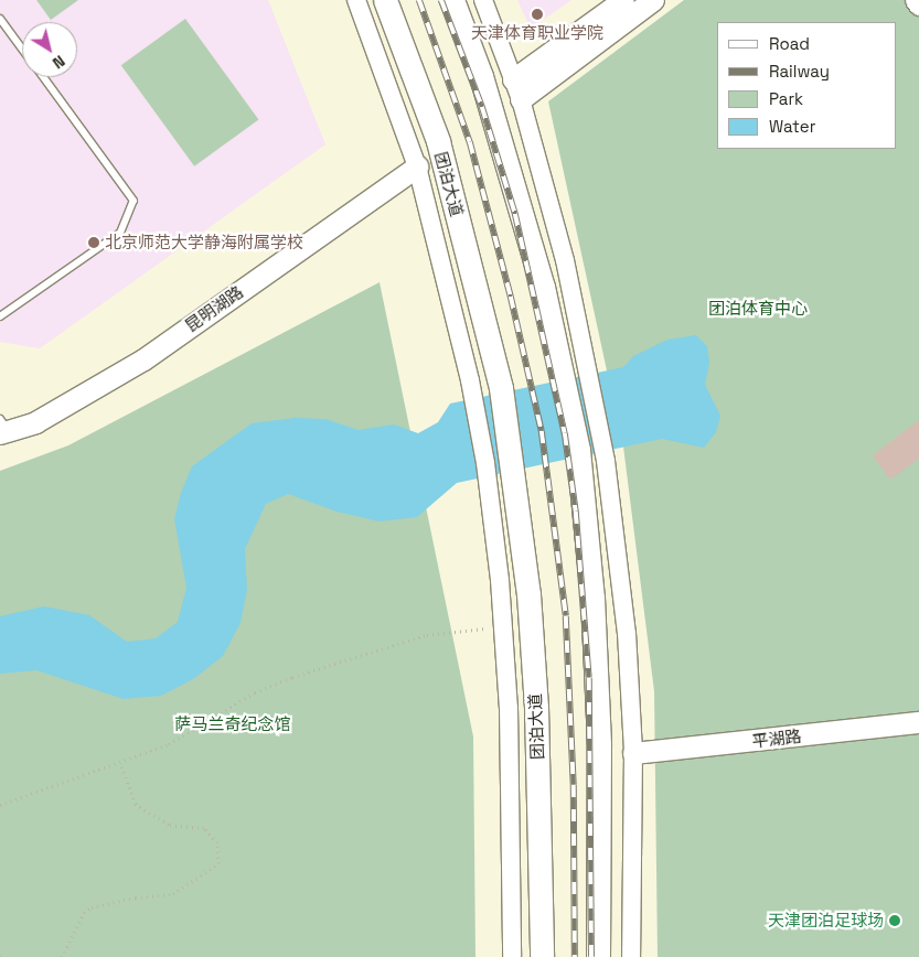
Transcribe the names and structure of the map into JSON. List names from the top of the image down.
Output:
{
  "streets": {
    "highway": ["团泊大道"],
    "main road": ["昆明湖路", "平湖路"]
  },
  "parks": ["团泊体育中心", "萨马兰奇纪念馆"],
  "places": ["天津体育职业学院", "北京师范大学静海附属学校", "天津团泊足球场"],
  "legend": [
    "Road",
    "Railway",
    "Park",
    "Water"
  ],
  "north": "bottom right"
}
